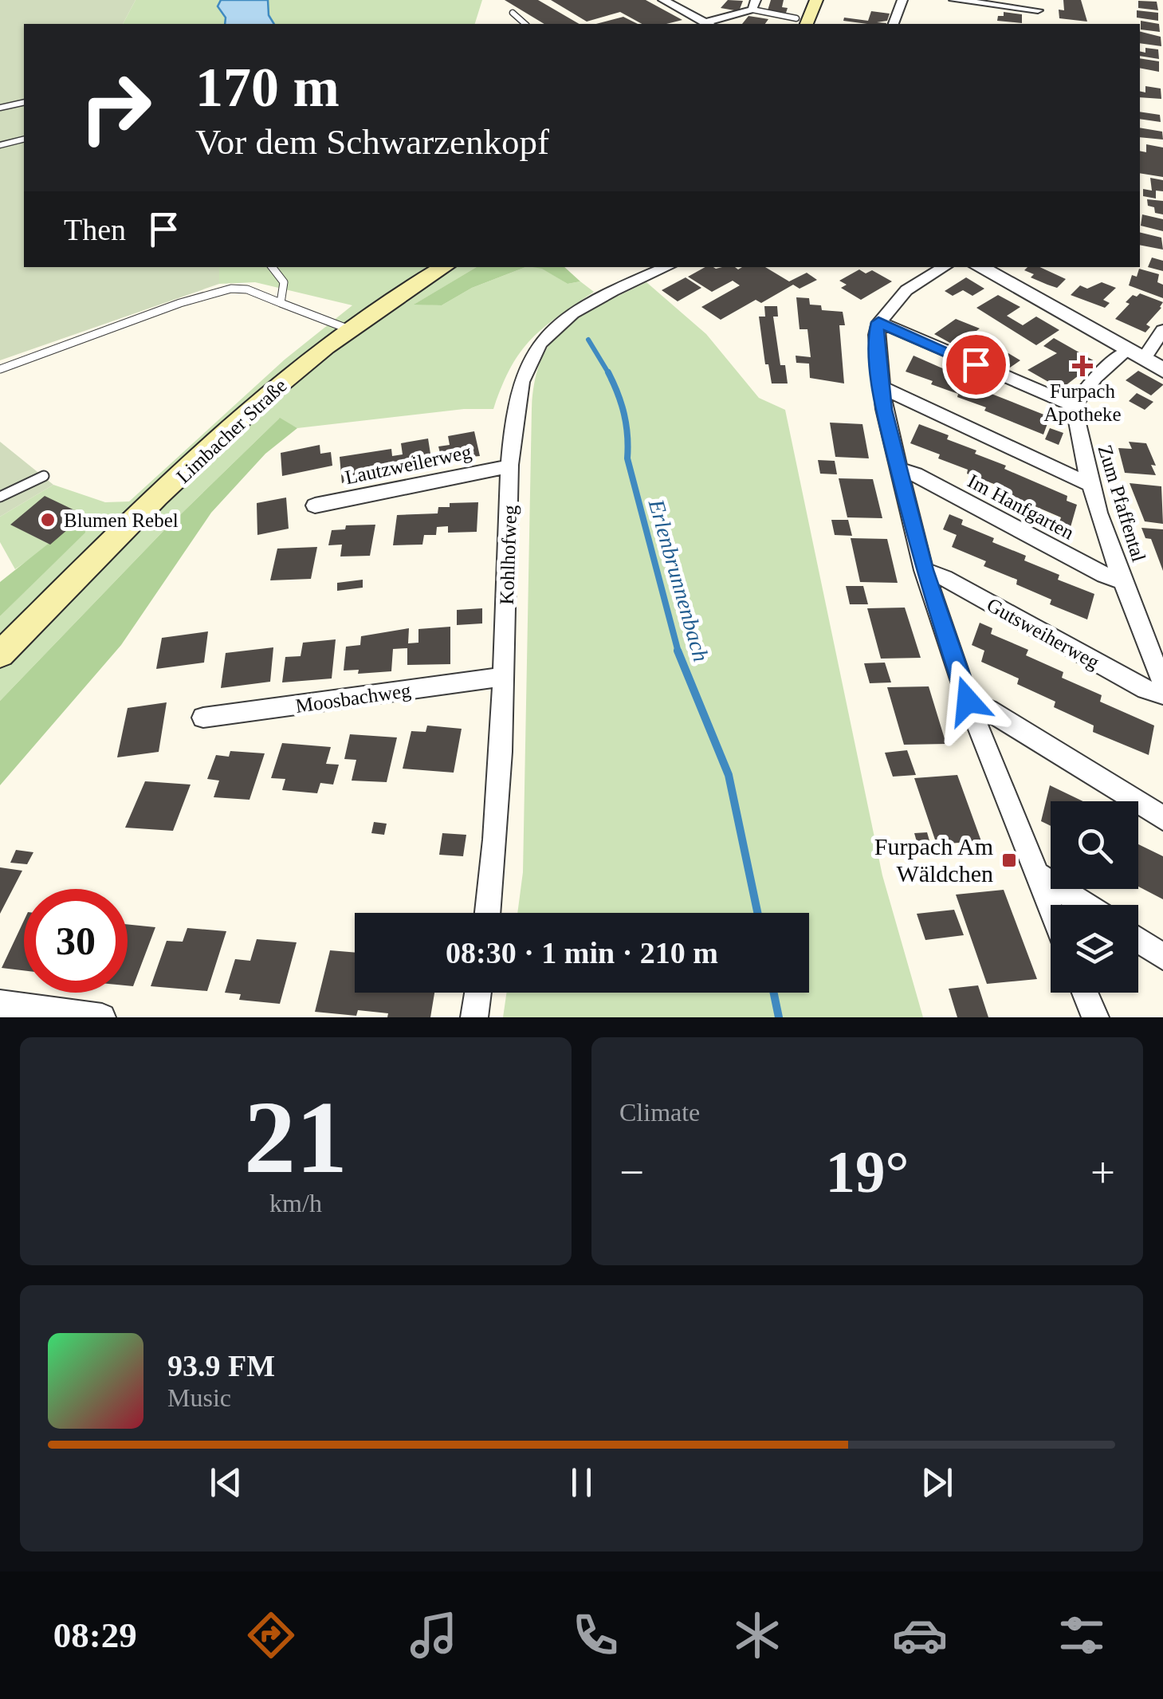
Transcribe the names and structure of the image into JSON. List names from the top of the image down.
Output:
{
  "streets": {
    "main road": ["Limbacher Straße"],
    "street": [
      "Lautzweilerweg",
      "Zum Pfaffental",
      "Im Hanfgarten",
      "Kohlhofweg",
      "Gutsweiherweg",
      "Moosbachweg"
    ]
  },
  "crossings": [
    ["Lautzweilerweg", "Kohlhofweg"],
    ["Zum Pfaffental", "Im Hanfgarten"],
    ["Kohlhofweg", "Moosbachweg"]
  ],
  "water": ["Erlenbrunnenbach"],
  "places": {
    "health": ["Furpach Apotheke"],
    "other": ["Blumen Rebel"],
    "transit": ["Furpach Am Wäldchen"]
  },
  "page": {
    "turn": ["170 m", "Vor dem Schwarzenkopf"],
    "then": "Then",
    "limit": "30",
    "trip": "08:30 · 1 min · 210 m",
    "tile": [
      ["21", "km/h"],
      "Climate"
    ],
    "heat": ["−", "19°", "+"],
    "song": ["93.9 FM", "Music"],
    "tabs": "08:29"
  }
}
